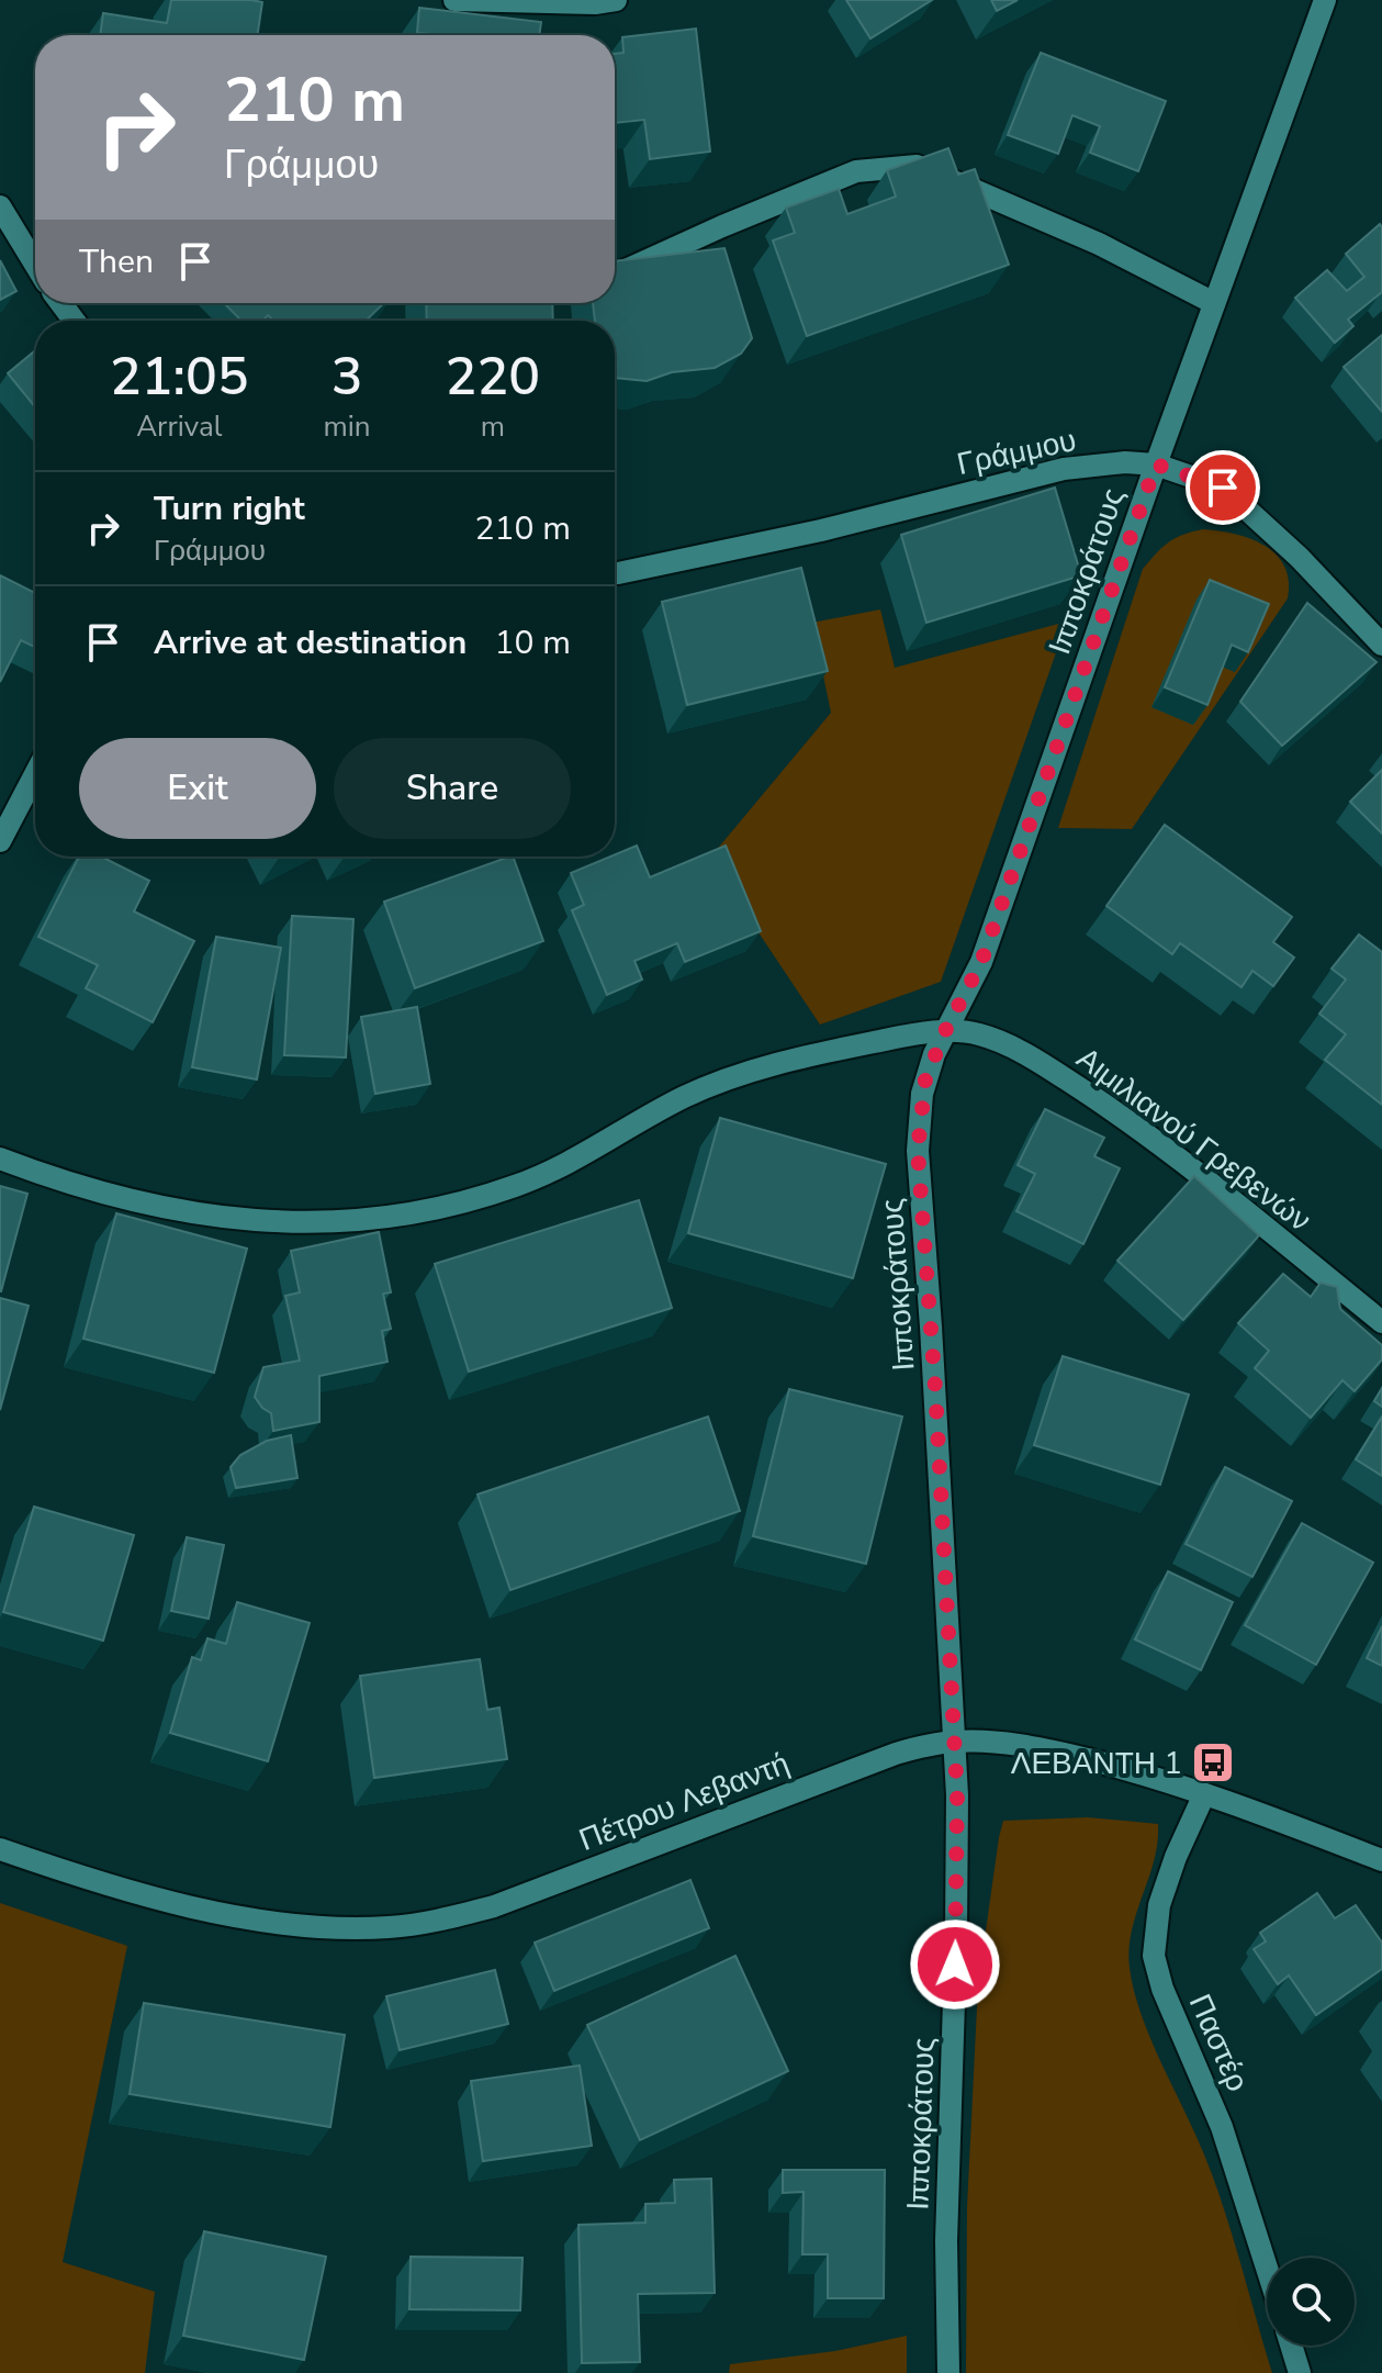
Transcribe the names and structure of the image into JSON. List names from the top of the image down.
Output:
{
  "streets": {
    "street": [
      "Γράμμου",
      "Ιπποκράτους",
      "Αιμιλιανού Γρεβενών",
      "Πέτρου Λεβαντή",
      "Παστέρ"
    ]
  },
  "crossings": [
    ["Γράμμου", "Ιπποκράτους"],
    ["Ιπποκράτους", "Αιμιλιανού Γρεβενών"],
    ["Ιπποκράτους", "Πέτρου Λεβαντή"],
    ["Πέτρου Λεβαντή", "Παστέρ"]
  ],
  "places": {
    "bus stop": ["ΛΕΒΑΝΤΗ 1"]
  },
  "page": {
    "turn": ["210 m", "Γράμμου"],
    "then": "Then",
    "eta": [
      "21:05",
      "Arrival",
      "3",
      "min",
      "220",
      "m"
    ],
    "list": [
      {
        "name": "Turn right",
        "note": "Γράμμου",
        "value": "210 m"
      },
      {
        "name": "Arrive at destination",
        "value": "10 m"
      }
    ],
    "buttons": ["Exit", "Share"]
  }
}
